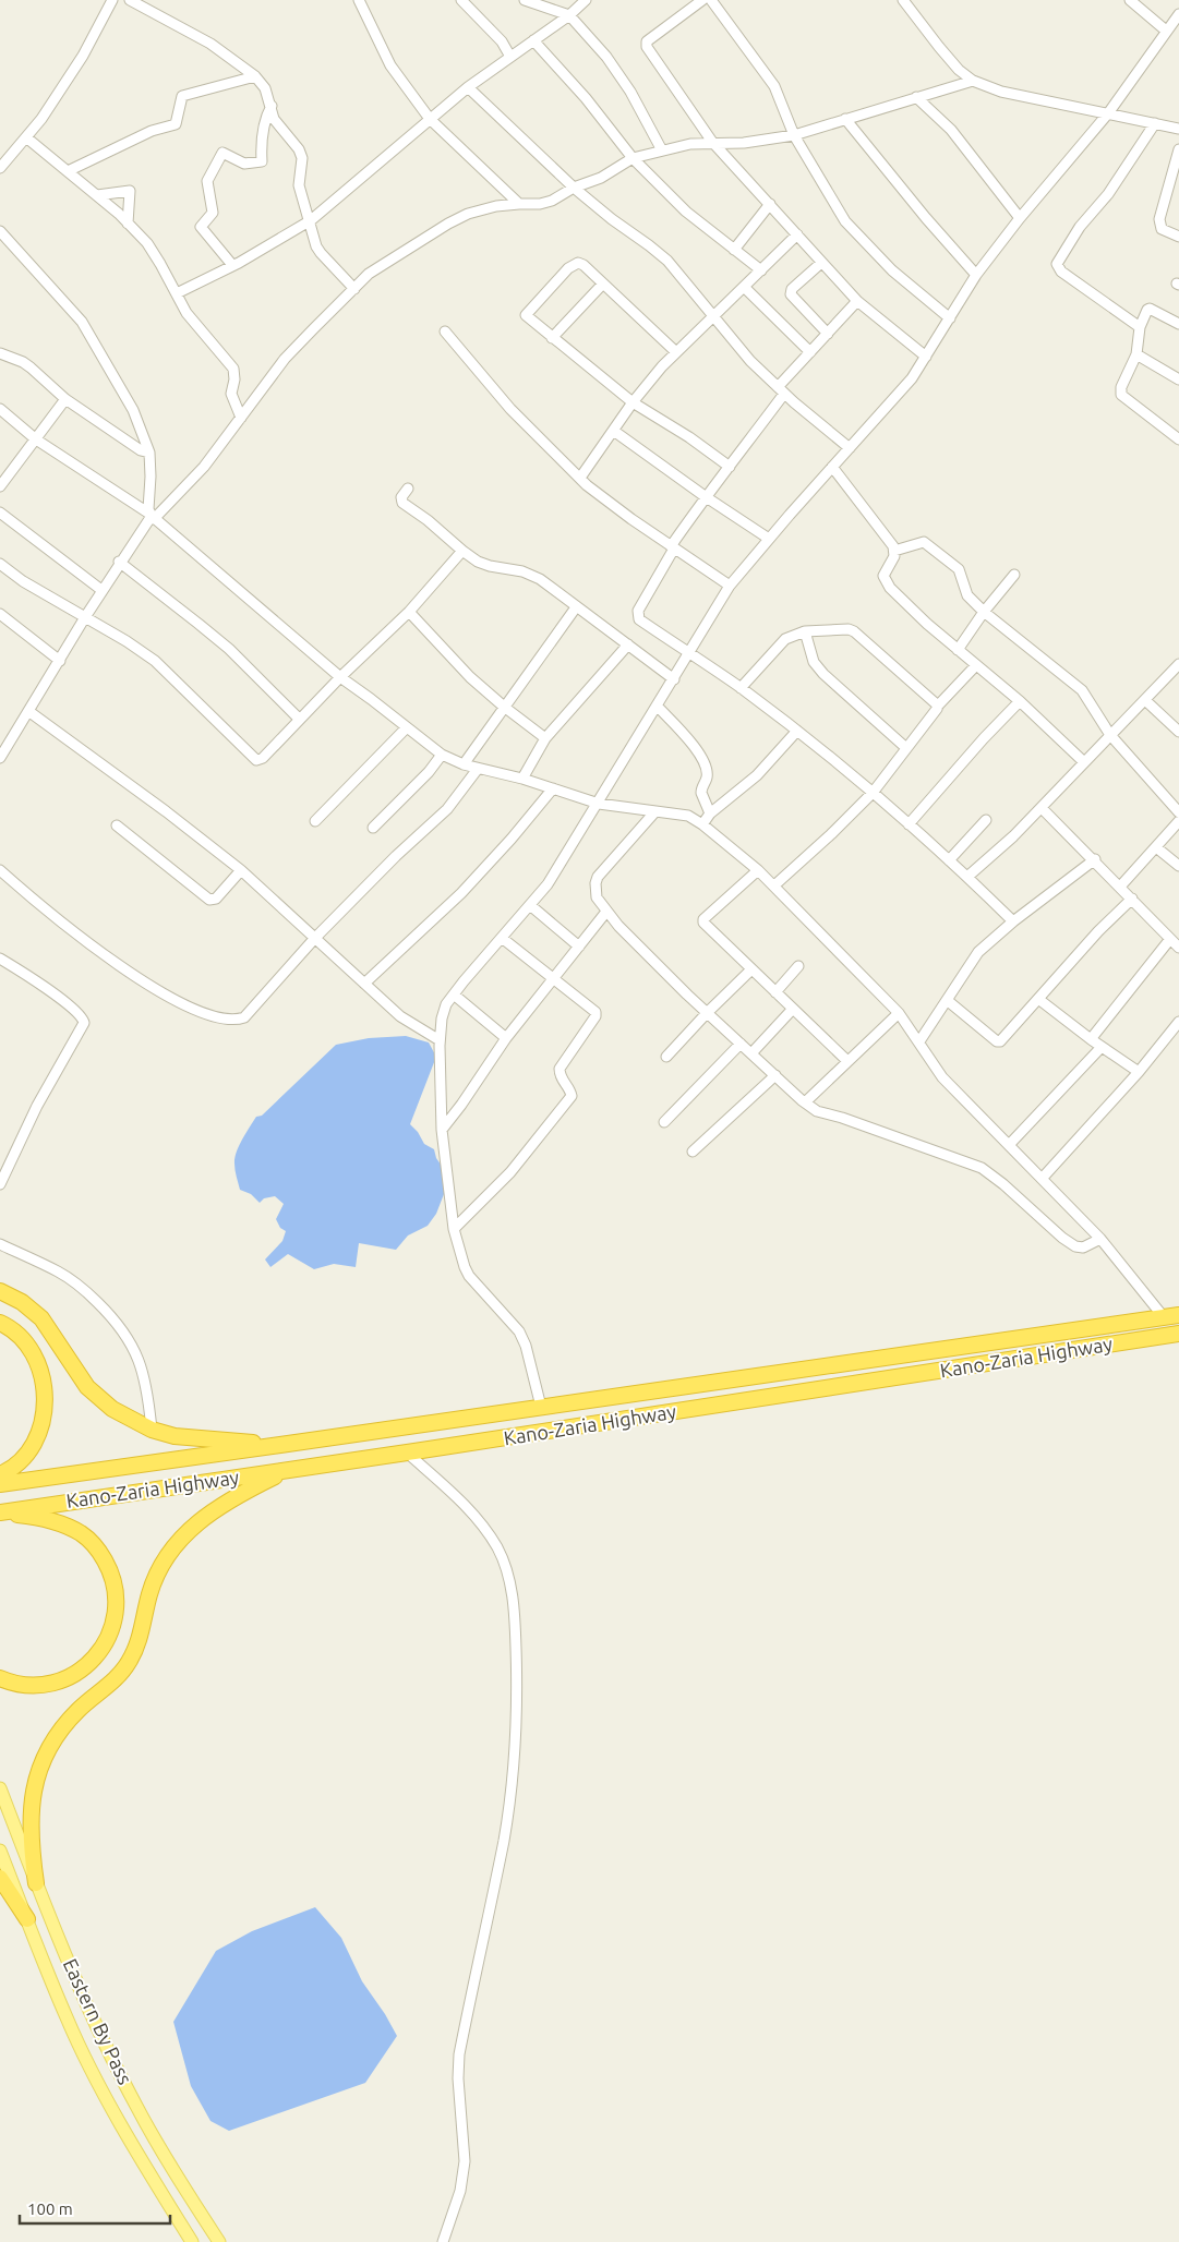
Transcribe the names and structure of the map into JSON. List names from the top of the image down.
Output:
{
  "streets": {
    "highway": ["Kano-Zaria Highway"],
    "main road": ["Eastern By Pass"]
  },
  "scale_bar": "100 m"
}
